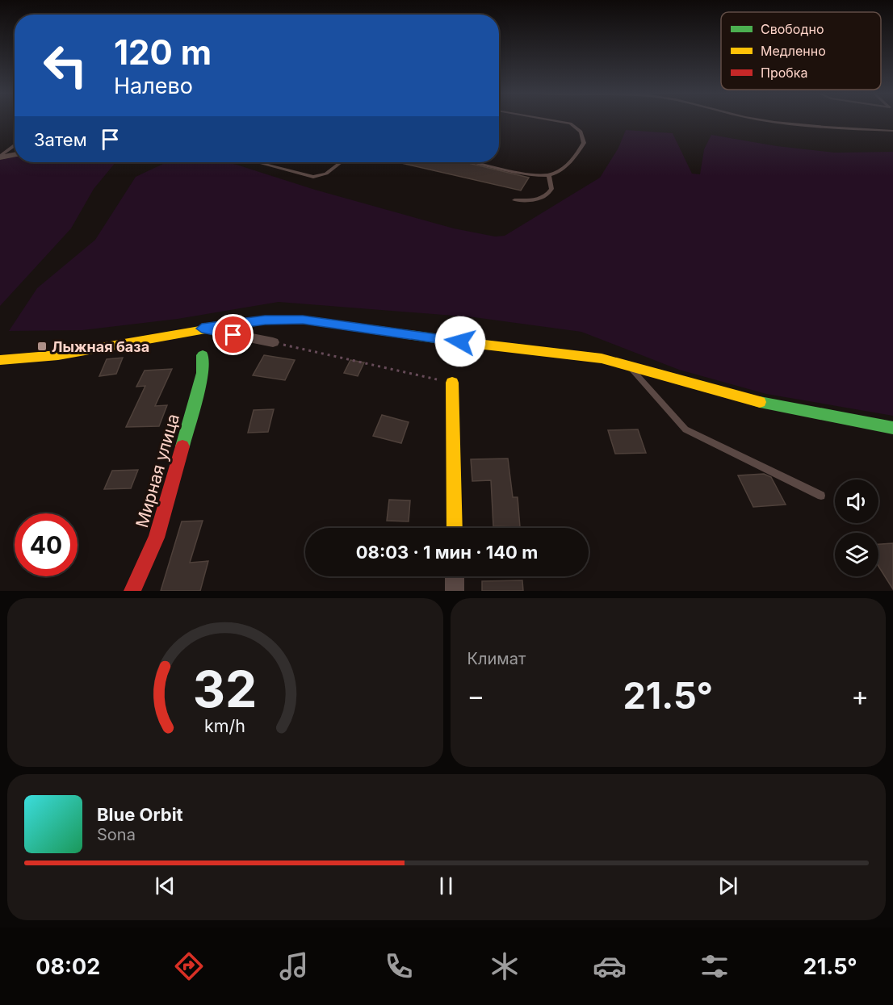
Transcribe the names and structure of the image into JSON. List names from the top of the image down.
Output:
{
  "streets": {
    "street": ["Мирная улица"]
  },
  "places": {
    "transit": ["Лыжная база"]
  },
  "legend": ["Свободно", "Медленно", "Пробка"],
  "page": {
    "turn": ["120 m", "Налево"],
    "then": "Затем",
    "limit": "40",
    "trip": "08:03 · 1 мин · 140 m",
    "tile": "Климат",
    "heat": ["−", "21.5°", "+"],
    "song": ["Blue Orbit", "Sona"],
    "tabs": ["08:02", "21.5°"],
    "gauge": ["32", "km/h"]
  }
}
